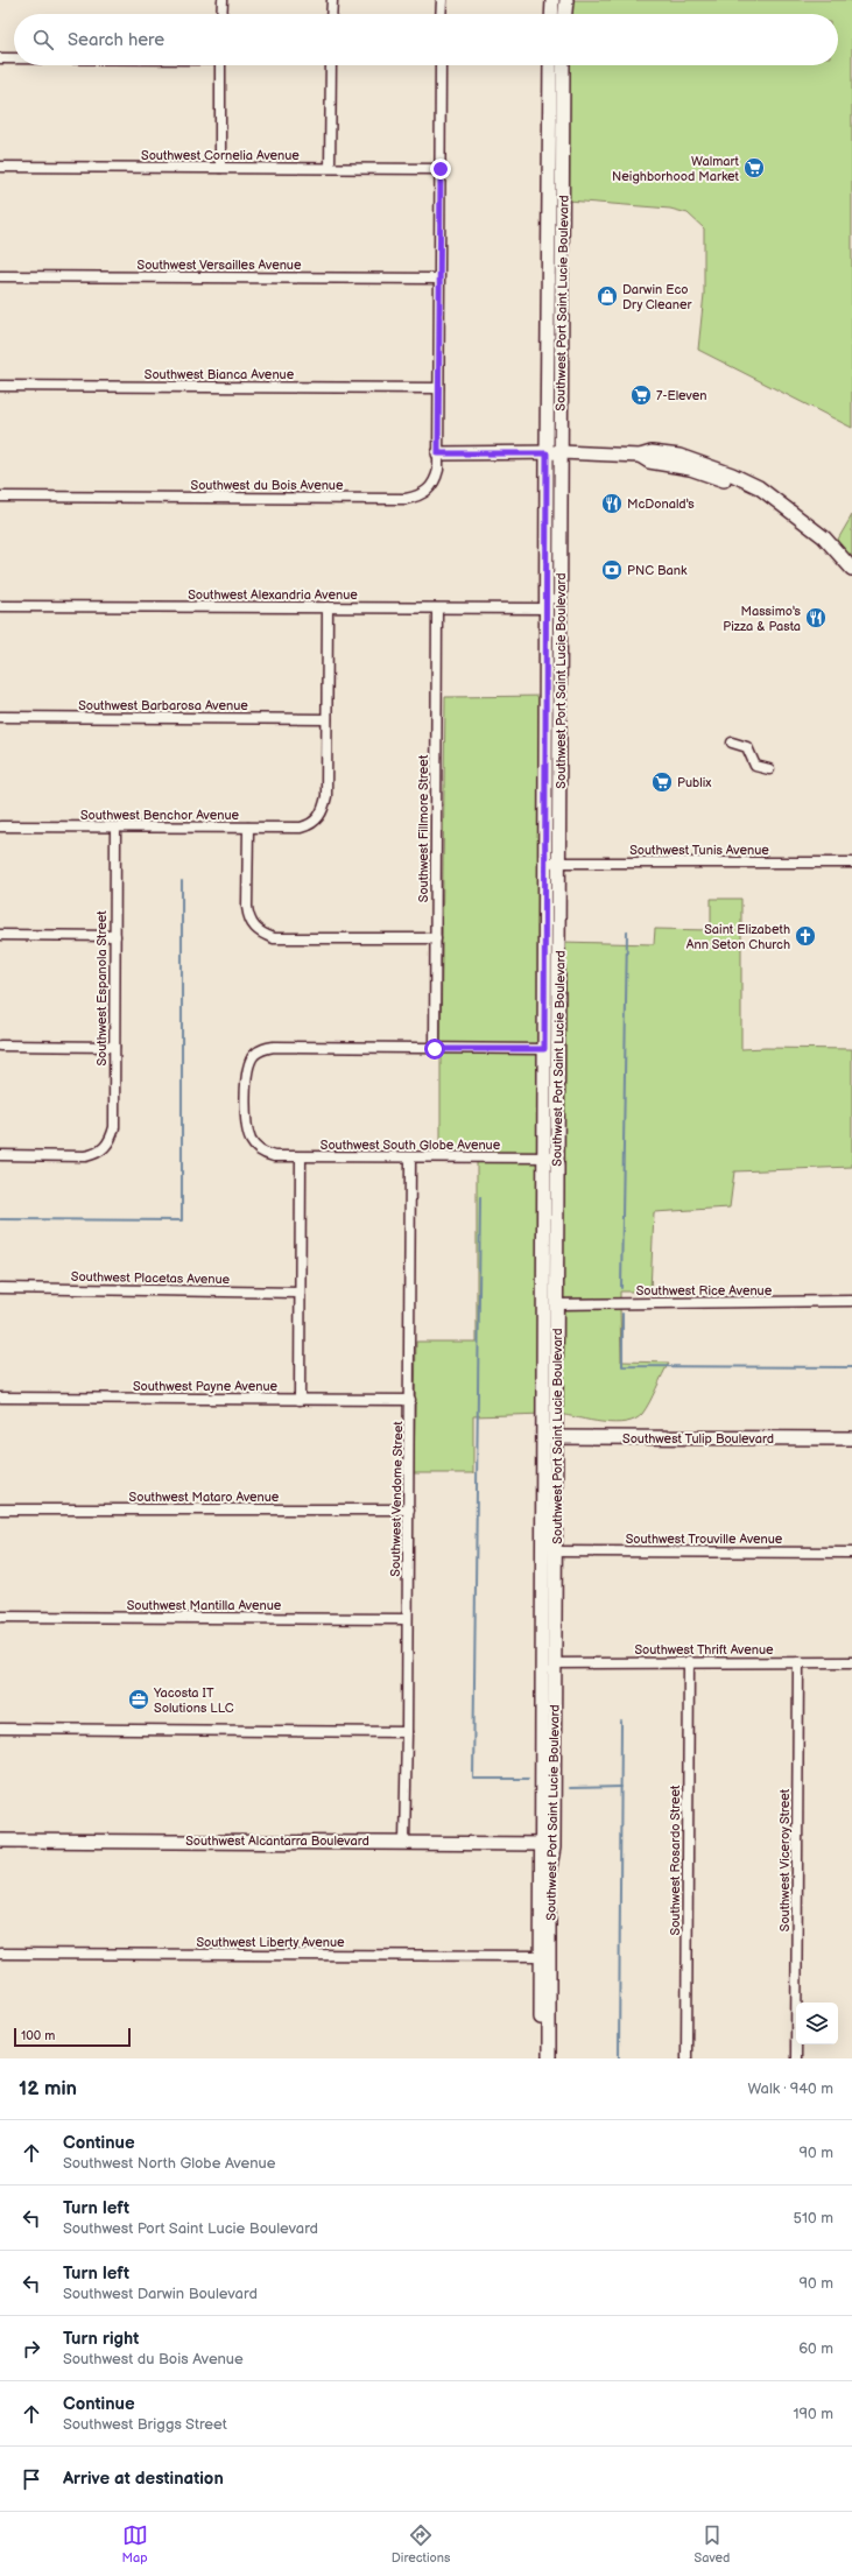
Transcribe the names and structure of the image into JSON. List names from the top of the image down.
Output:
{
  "streets": {
    "main road": ["Southwest Port Saint Lucie Boulevard", "Southwest Tulip Boulevard", "Southwest Alcantarra Boulevard"],
    "street": [
      "Southwest Cornelia Avenue",
      "Southwest Versailles Avenue",
      "Southwest Bianca Avenue",
      "Southwest du Bois Avenue",
      "Southwest Alexandria Avenue",
      "Southwest Barbarosa Avenue",
      "Southwest Benchor Avenue",
      "Southwest Fillmore Street",
      "Southwest Tunis Avenue",
      "Southwest Espanola Street",
      "Southwest South Globe Avenue",
      "Southwest Placetas Avenue",
      "Southwest Rice Avenue",
      "Southwest Payne Avenue",
      "Southwest Mataro Avenue",
      "Southwest Vendome Street",
      "Southwest Trouville Avenue",
      "Southwest Mantilla Avenue",
      "Southwest Thrift Avenue",
      "Southwest Rosardo Street",
      "Southwest Viceroy Street",
      "Southwest Liberty Avenue"
    ]
  },
  "crossings": [
    ["Southwest Cornelia Avenue", "Southwest du Bois Avenue"],
    ["Southwest Versailles Avenue", "Southwest du Bois Avenue"],
    ["Southwest Port Saint Lucie Boulevard", "Southwest Alexandria Avenue"],
    ["Southwest Port Saint Lucie Boulevard", "Southwest Tunis Avenue"],
    ["Southwest Port Saint Lucie Boulevard", "Southwest South Globe Avenue"],
    ["Southwest Port Saint Lucie Boulevard", "Southwest Rice Avenue"],
    ["Southwest Port Saint Lucie Boulevard", "Southwest Tulip Boulevard"],
    ["Southwest Port Saint Lucie Boulevard", "Southwest Trouville Avenue"],
    ["Southwest Port Saint Lucie Boulevard", "Southwest Thrift Avenue"],
    ["Southwest Port Saint Lucie Boulevard", "Southwest Alcantarra Boulevard"],
    ["Southwest Port Saint Lucie Boulevard", "Southwest Liberty Avenue"],
    ["Southwest Bianca Avenue", "Southwest du Bois Avenue"],
    ["Southwest Alexandria Avenue", "Southwest Fillmore Street"],
    ["Southwest Barbarosa Avenue", "Southwest Benchor Avenue"],
    ["Southwest Benchor Avenue", "Southwest Espanola Street"],
    ["Southwest Fillmore Street", "Southwest South Globe Avenue"],
    ["Southwest South Globe Avenue", "Southwest Vendome Street"],
    ["Southwest Payne Avenue", "Southwest Vendome Street"],
    ["Southwest Mataro Avenue", "Southwest Vendome Street"],
    ["Southwest Vendome Street", "Southwest Mantilla Avenue"],
    ["Southwest Vendome Street", "Southwest Alcantarra Boulevard"],
    ["Southwest Thrift Avenue", "Southwest Rosardo Street"],
    ["Southwest Thrift Avenue", "Southwest Viceroy Street"]
  ],
  "places": {
    "supermarket": ["Walmart Neighborhood Market", "7-Eleven", "Publix"],
    "shop": ["Darwin Eco Dry Cleaner"],
    "restaurant": ["McDonald's", "Massimo's Pizza & Pasta"],
    "bank": ["PNC Bank"],
    "church": ["Saint Elizabeth Ann Seton Church"],
    "office": ["Yacosta IT Solutions LLC"]
  },
  "scale_bar": "100 m",
  "page": {
    "search": "Search here",
    "scale": "100 m",
    "heading": ["12 min", "Walk · 940 m"],
    "list": [
      ["Continue", "Southwest North Globe Avenue", "90 m"],
      ["Turn left", "Southwest Port Saint Lucie Boulevard", "510 m"],
      ["Turn left", "Southwest Darwin Boulevard", "90 m"],
      ["Turn right", "Southwest du Bois Avenue", "60 m"],
      ["Continue", "Southwest Briggs Street", "190 m"],
      "Arrive at destination"
    ],
    "nav": ["Map", "Directions", "Saved"]
  }
}
